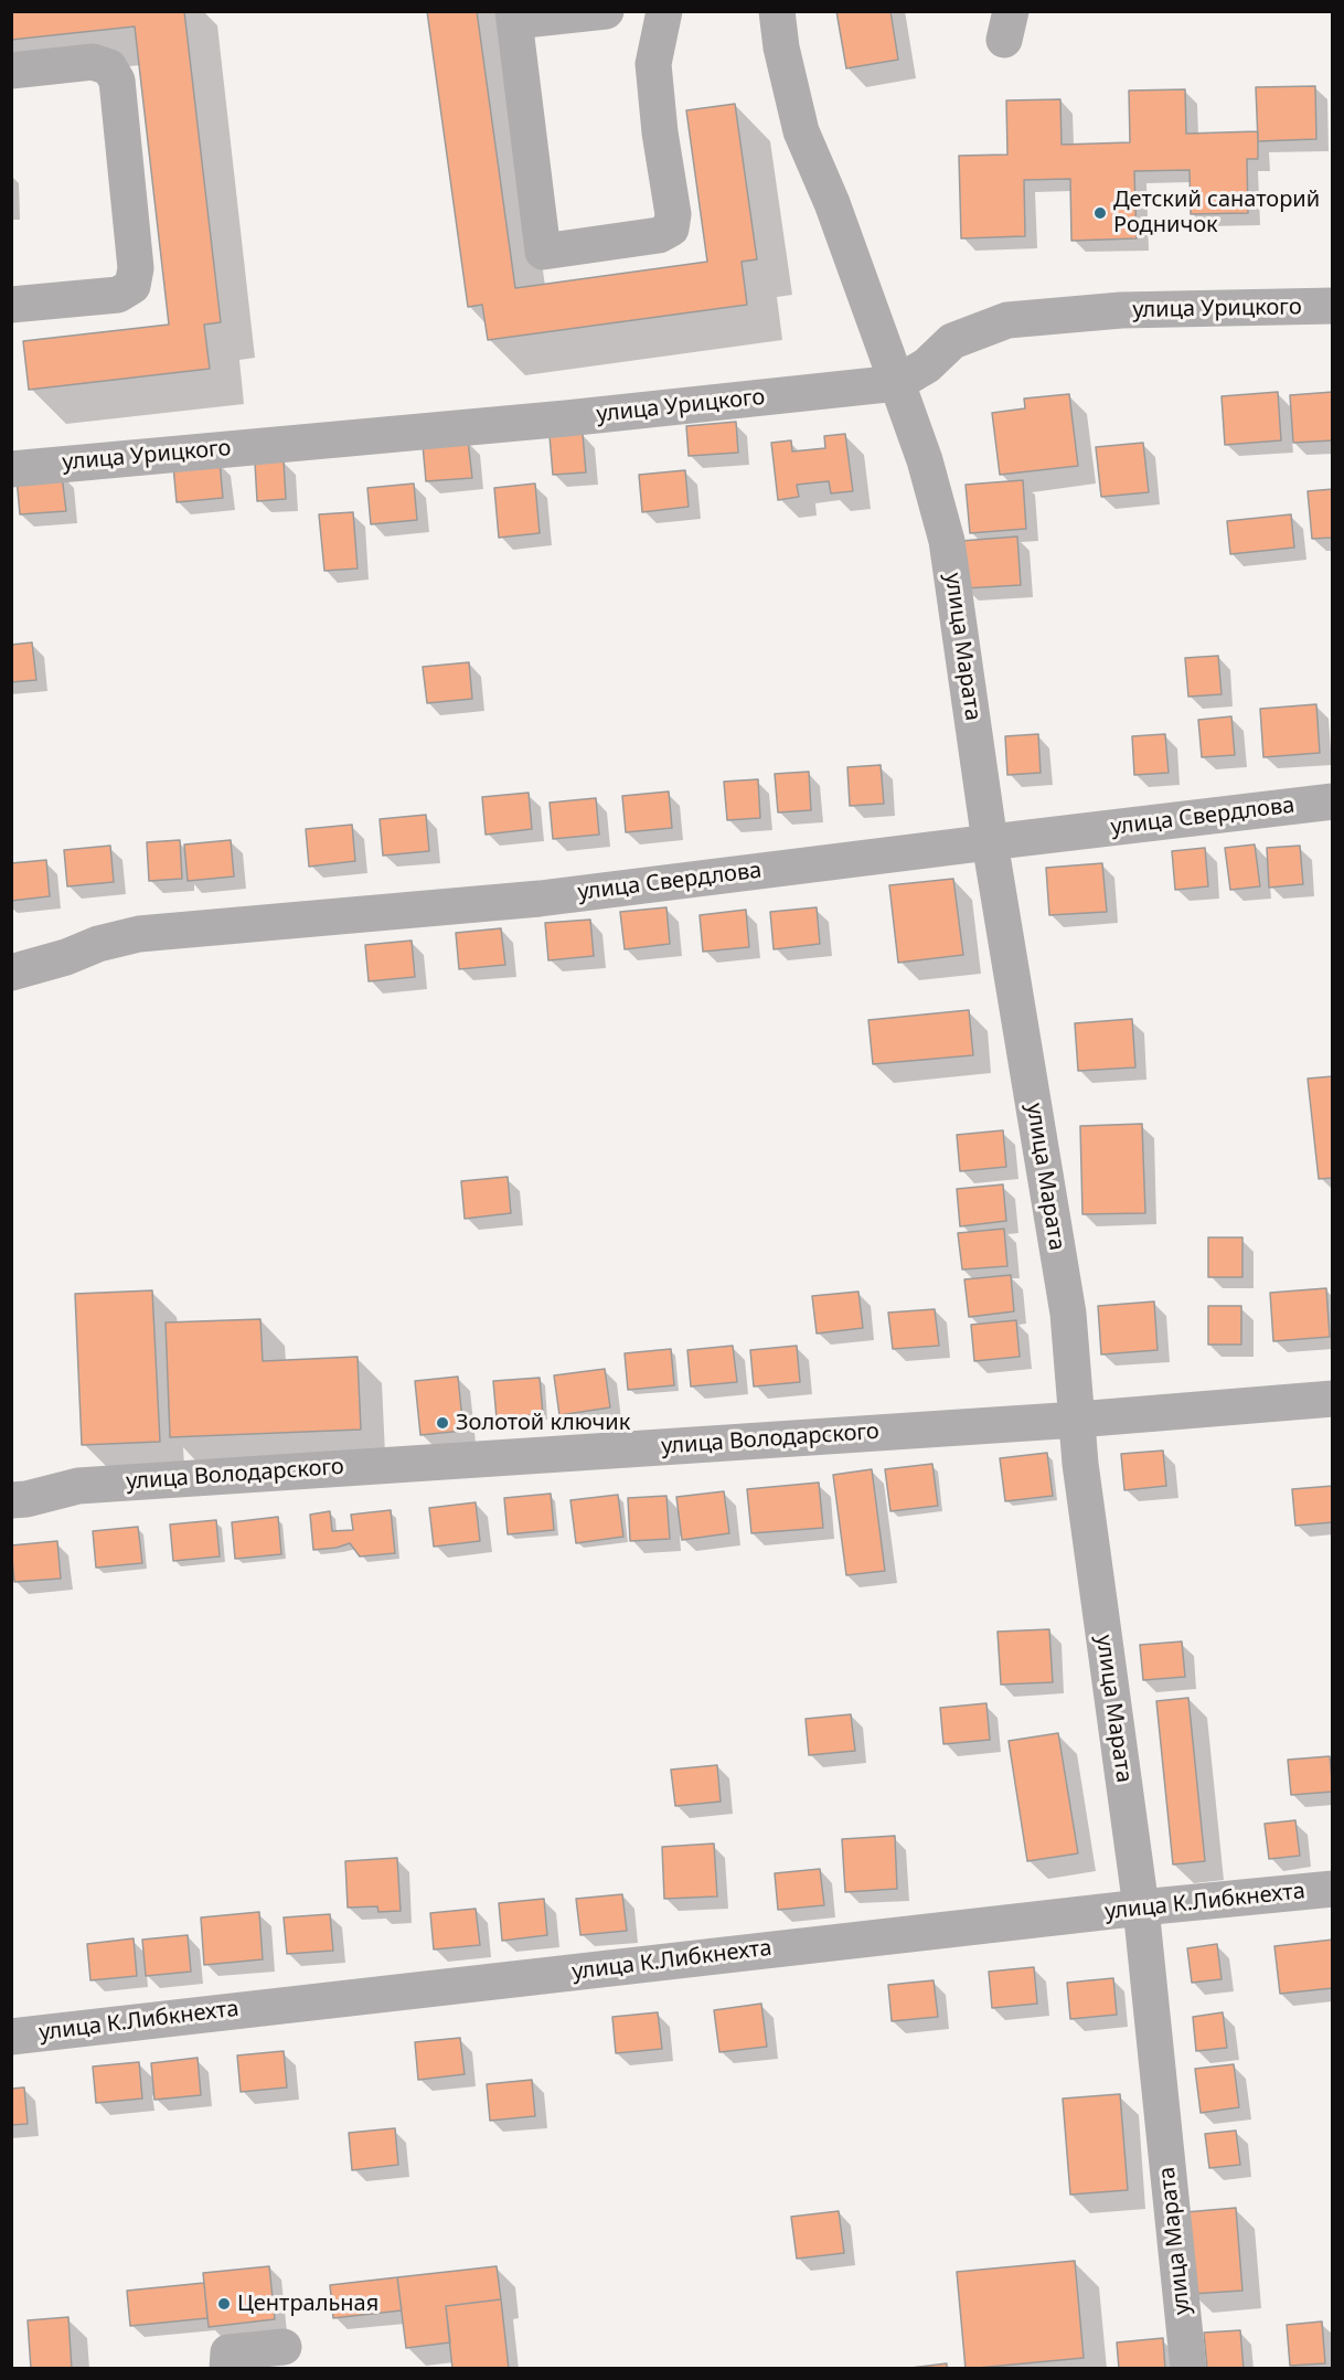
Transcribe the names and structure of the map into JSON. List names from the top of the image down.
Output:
{
  "streets": {
    "street": [
      "улица Урицкого",
      "улица Марата",
      "улица Свердлова",
      "улица Володарского",
      "улица К.Либкнехта"
    ]
  },
  "crossings": [
    ["улица Урицкого", "улица Марата"],
    ["улица Марата", "улица Свердлова"],
    ["улица Марата", "улица Володарского"],
    ["улица Марата", "улица К.Либкнехта"]
  ],
  "places": ["Детский санаторий Родничок", "Золотой ключик", "Центральная"]
}
